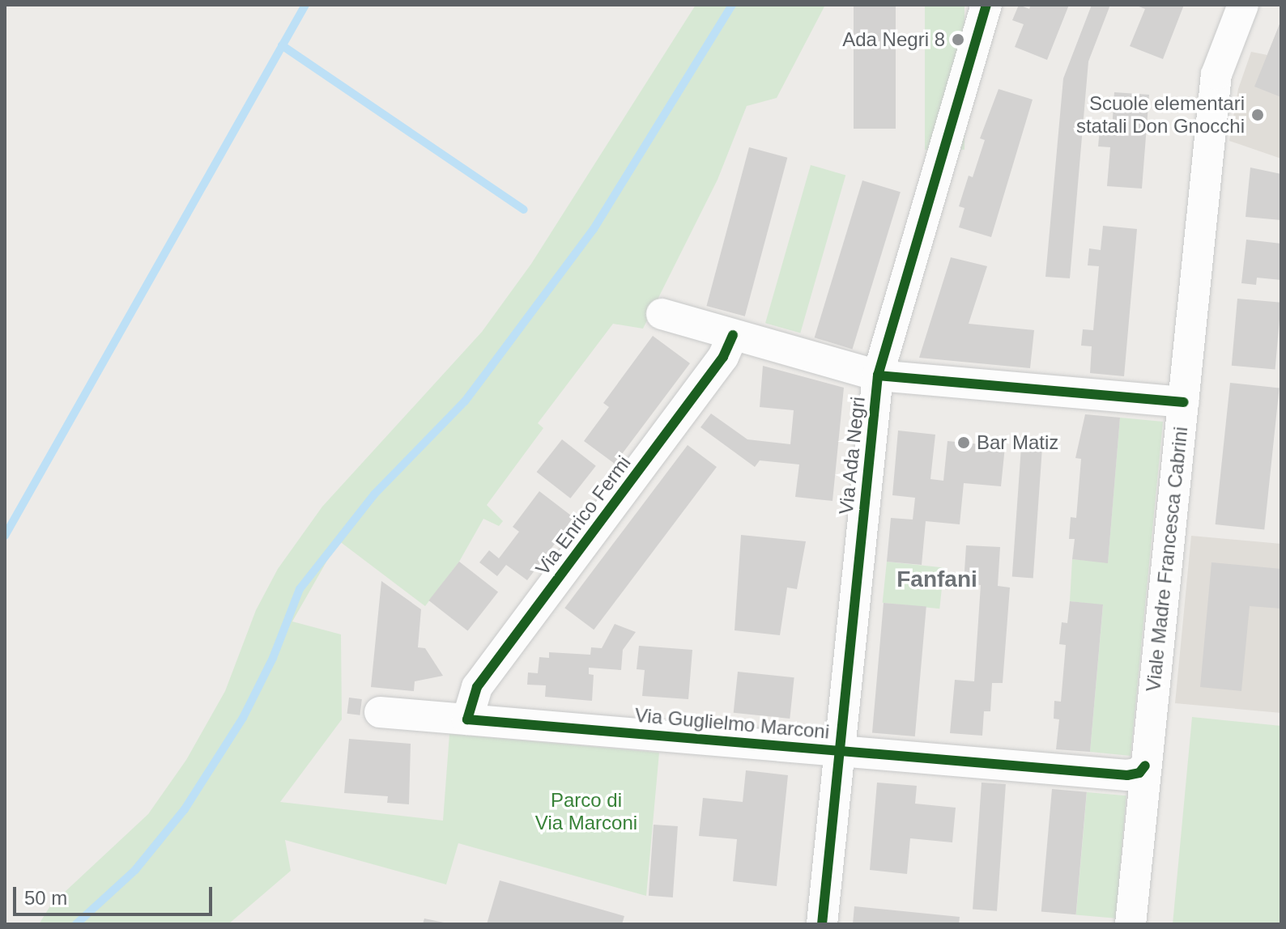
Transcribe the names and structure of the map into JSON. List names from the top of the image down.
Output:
{
  "streets": {
    "street": [
      "Via Ada Negri",
      "Via Enrico Fermi",
      "Viale Madre Francesca Cabrini",
      "Via Guglielmo Marconi"
    ]
  },
  "crossings": [
    ["Via Ada Negri", "Via Guglielmo Marconi"],
    ["Via Enrico Fermi", "Via Guglielmo Marconi"],
    ["Viale Madre Francesca Cabrini", "Via Guglielmo Marconi"]
  ],
  "districts": ["Fanfani"],
  "parks": ["Parco di Via Marconi"],
  "places": ["Ada Negri 8", "Scuole elementari statali Don Gnocchi", "Bar Matiz"],
  "scale_bar": "50 m"
}
